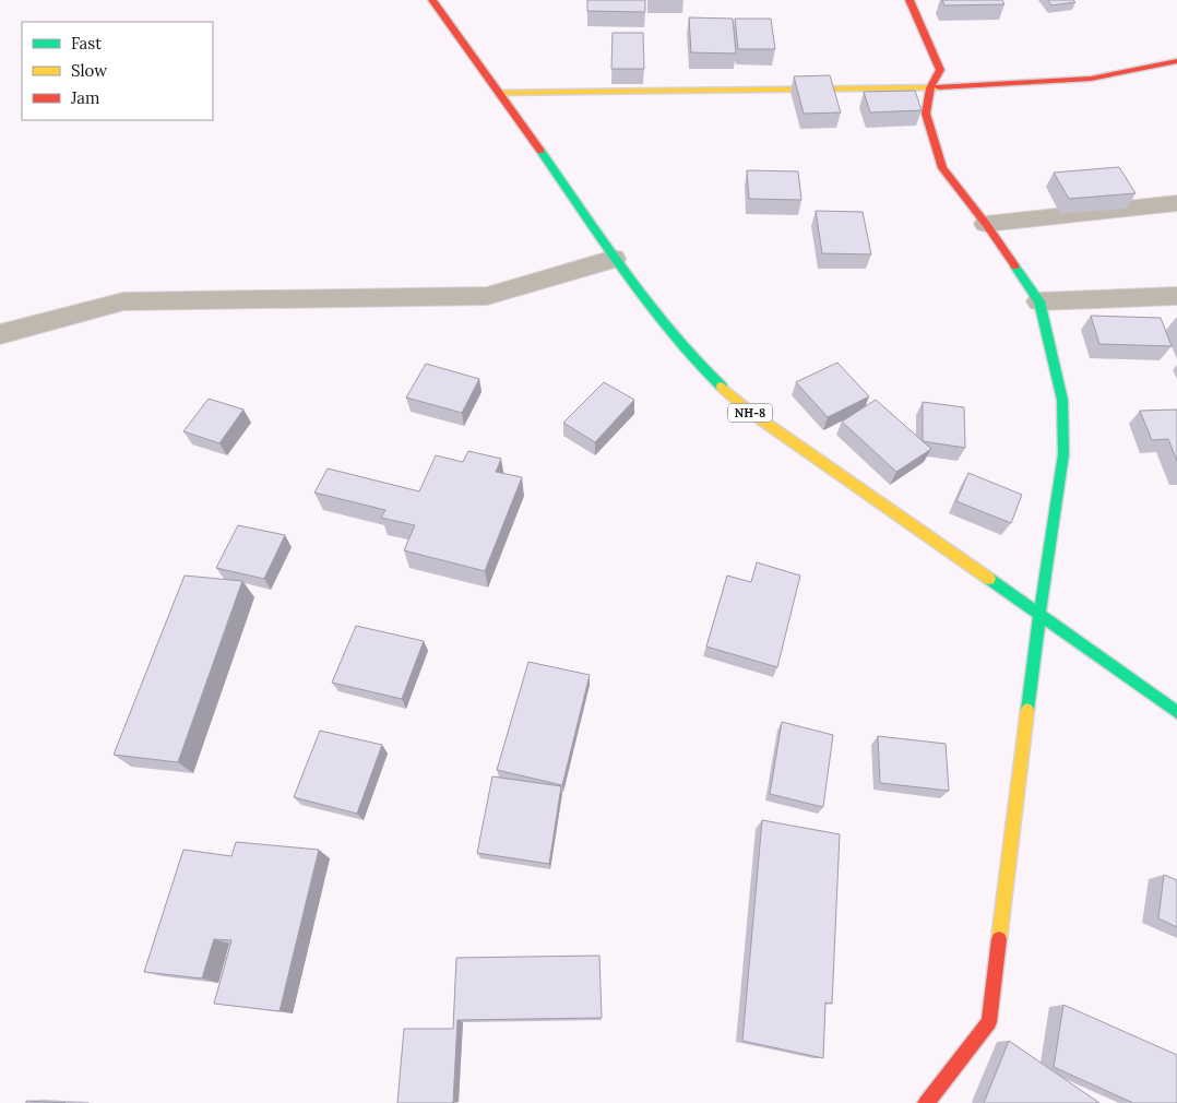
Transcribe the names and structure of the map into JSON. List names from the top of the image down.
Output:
{
  "streets": {
    "main road": ["NH-8"]
  },
  "legend": ["Fast", "Slow", "Jam"]
}
